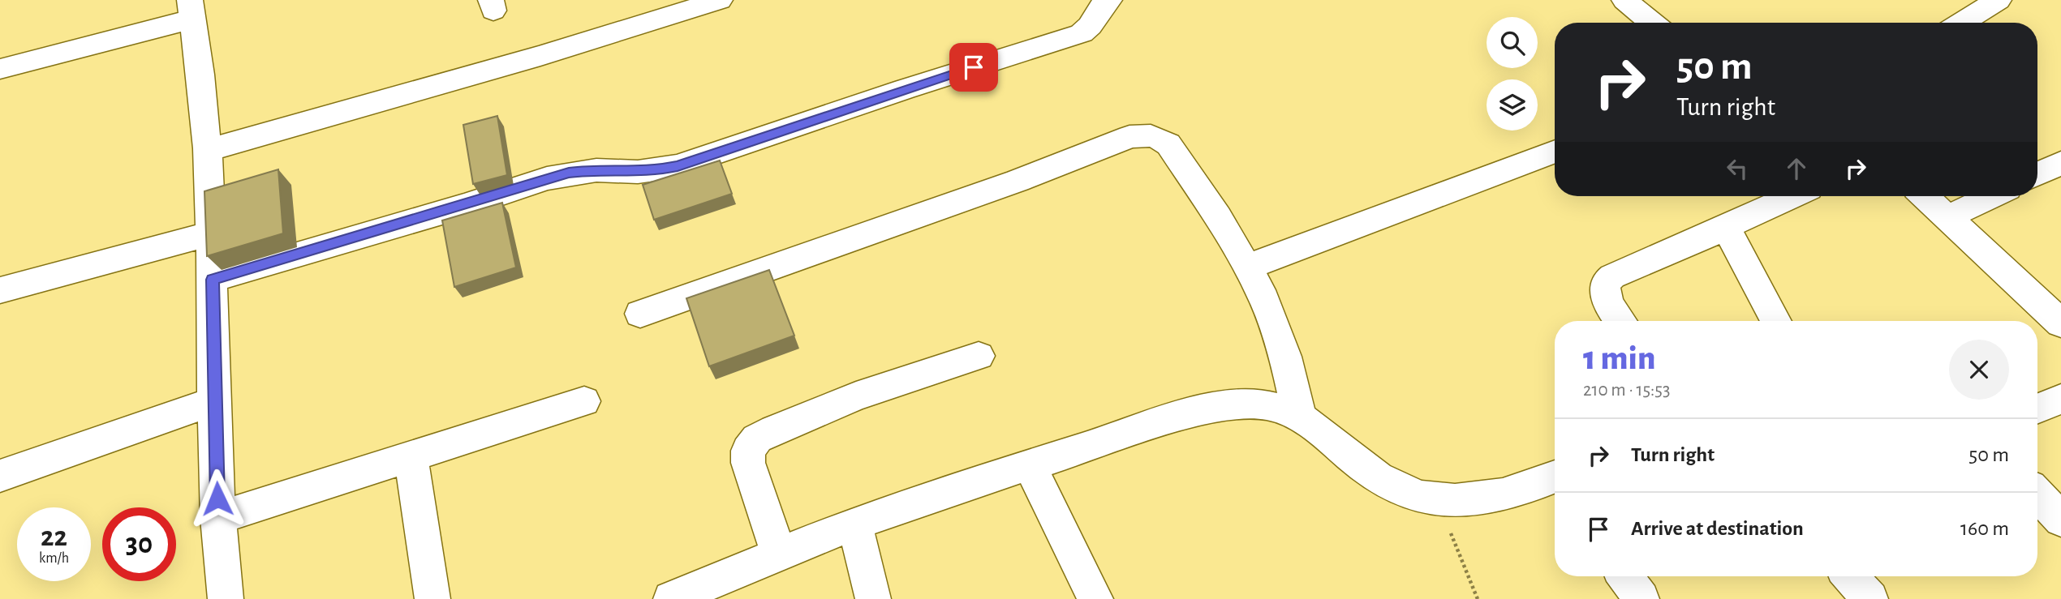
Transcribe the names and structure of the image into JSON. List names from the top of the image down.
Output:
{
  "page": {
    "turn": ["50 m", "Turn right"],
    "heading": ["1 min", "210 m · 15:53"],
    "list": [
      {
        "name": "Turn right",
        "value": "50 m"
      },
      {
        "name": "Arrive at destination",
        "value": "160 m"
      }
    ],
    "speed": "22 km/h",
    "limit": "30"
  }
}
